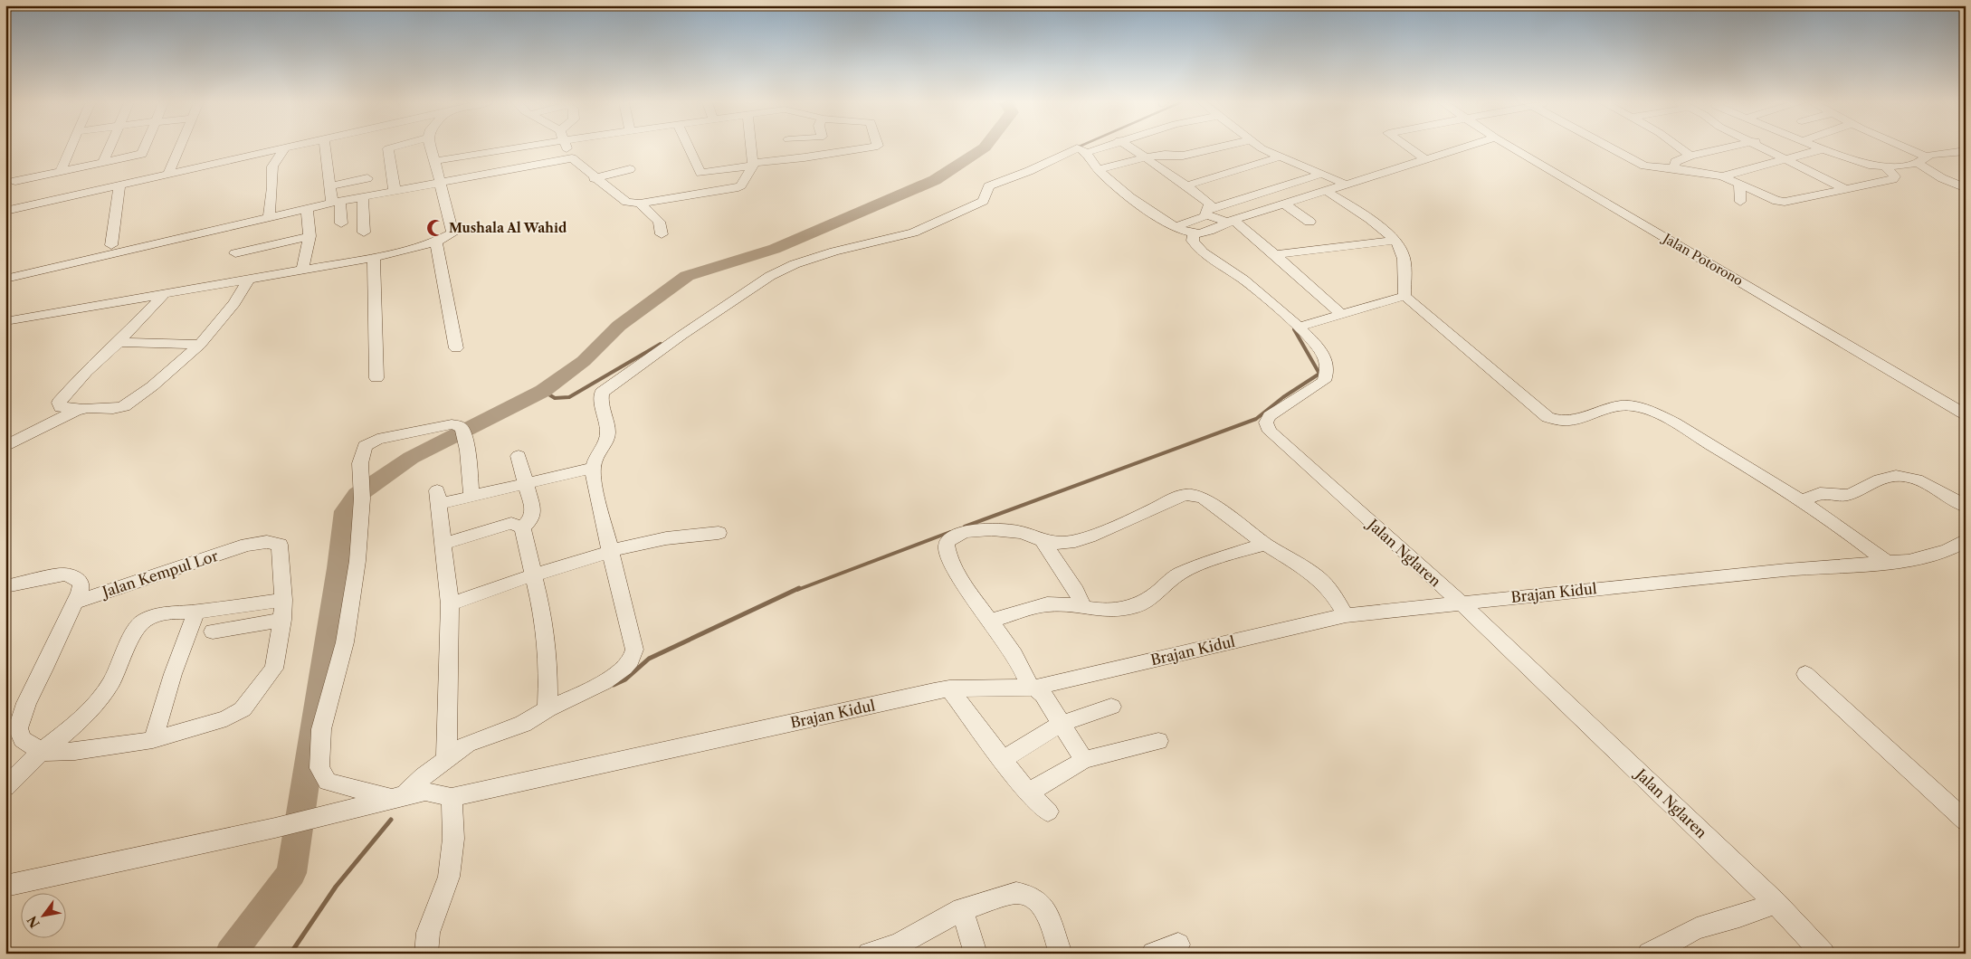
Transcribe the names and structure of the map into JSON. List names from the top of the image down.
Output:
{
  "streets": {
    "street": [
      "Jalan Potorono",
      "Jalan Nglaren",
      "Jalan Kempul Lor",
      "Brajan Kidul"
    ]
  },
  "crossings": [
    ["Jalan Nglaren", "Brajan Kidul"]
  ],
  "places": {
    "mosque": ["Mushala Al Wahid"]
  },
  "north": "bottom left"
}
